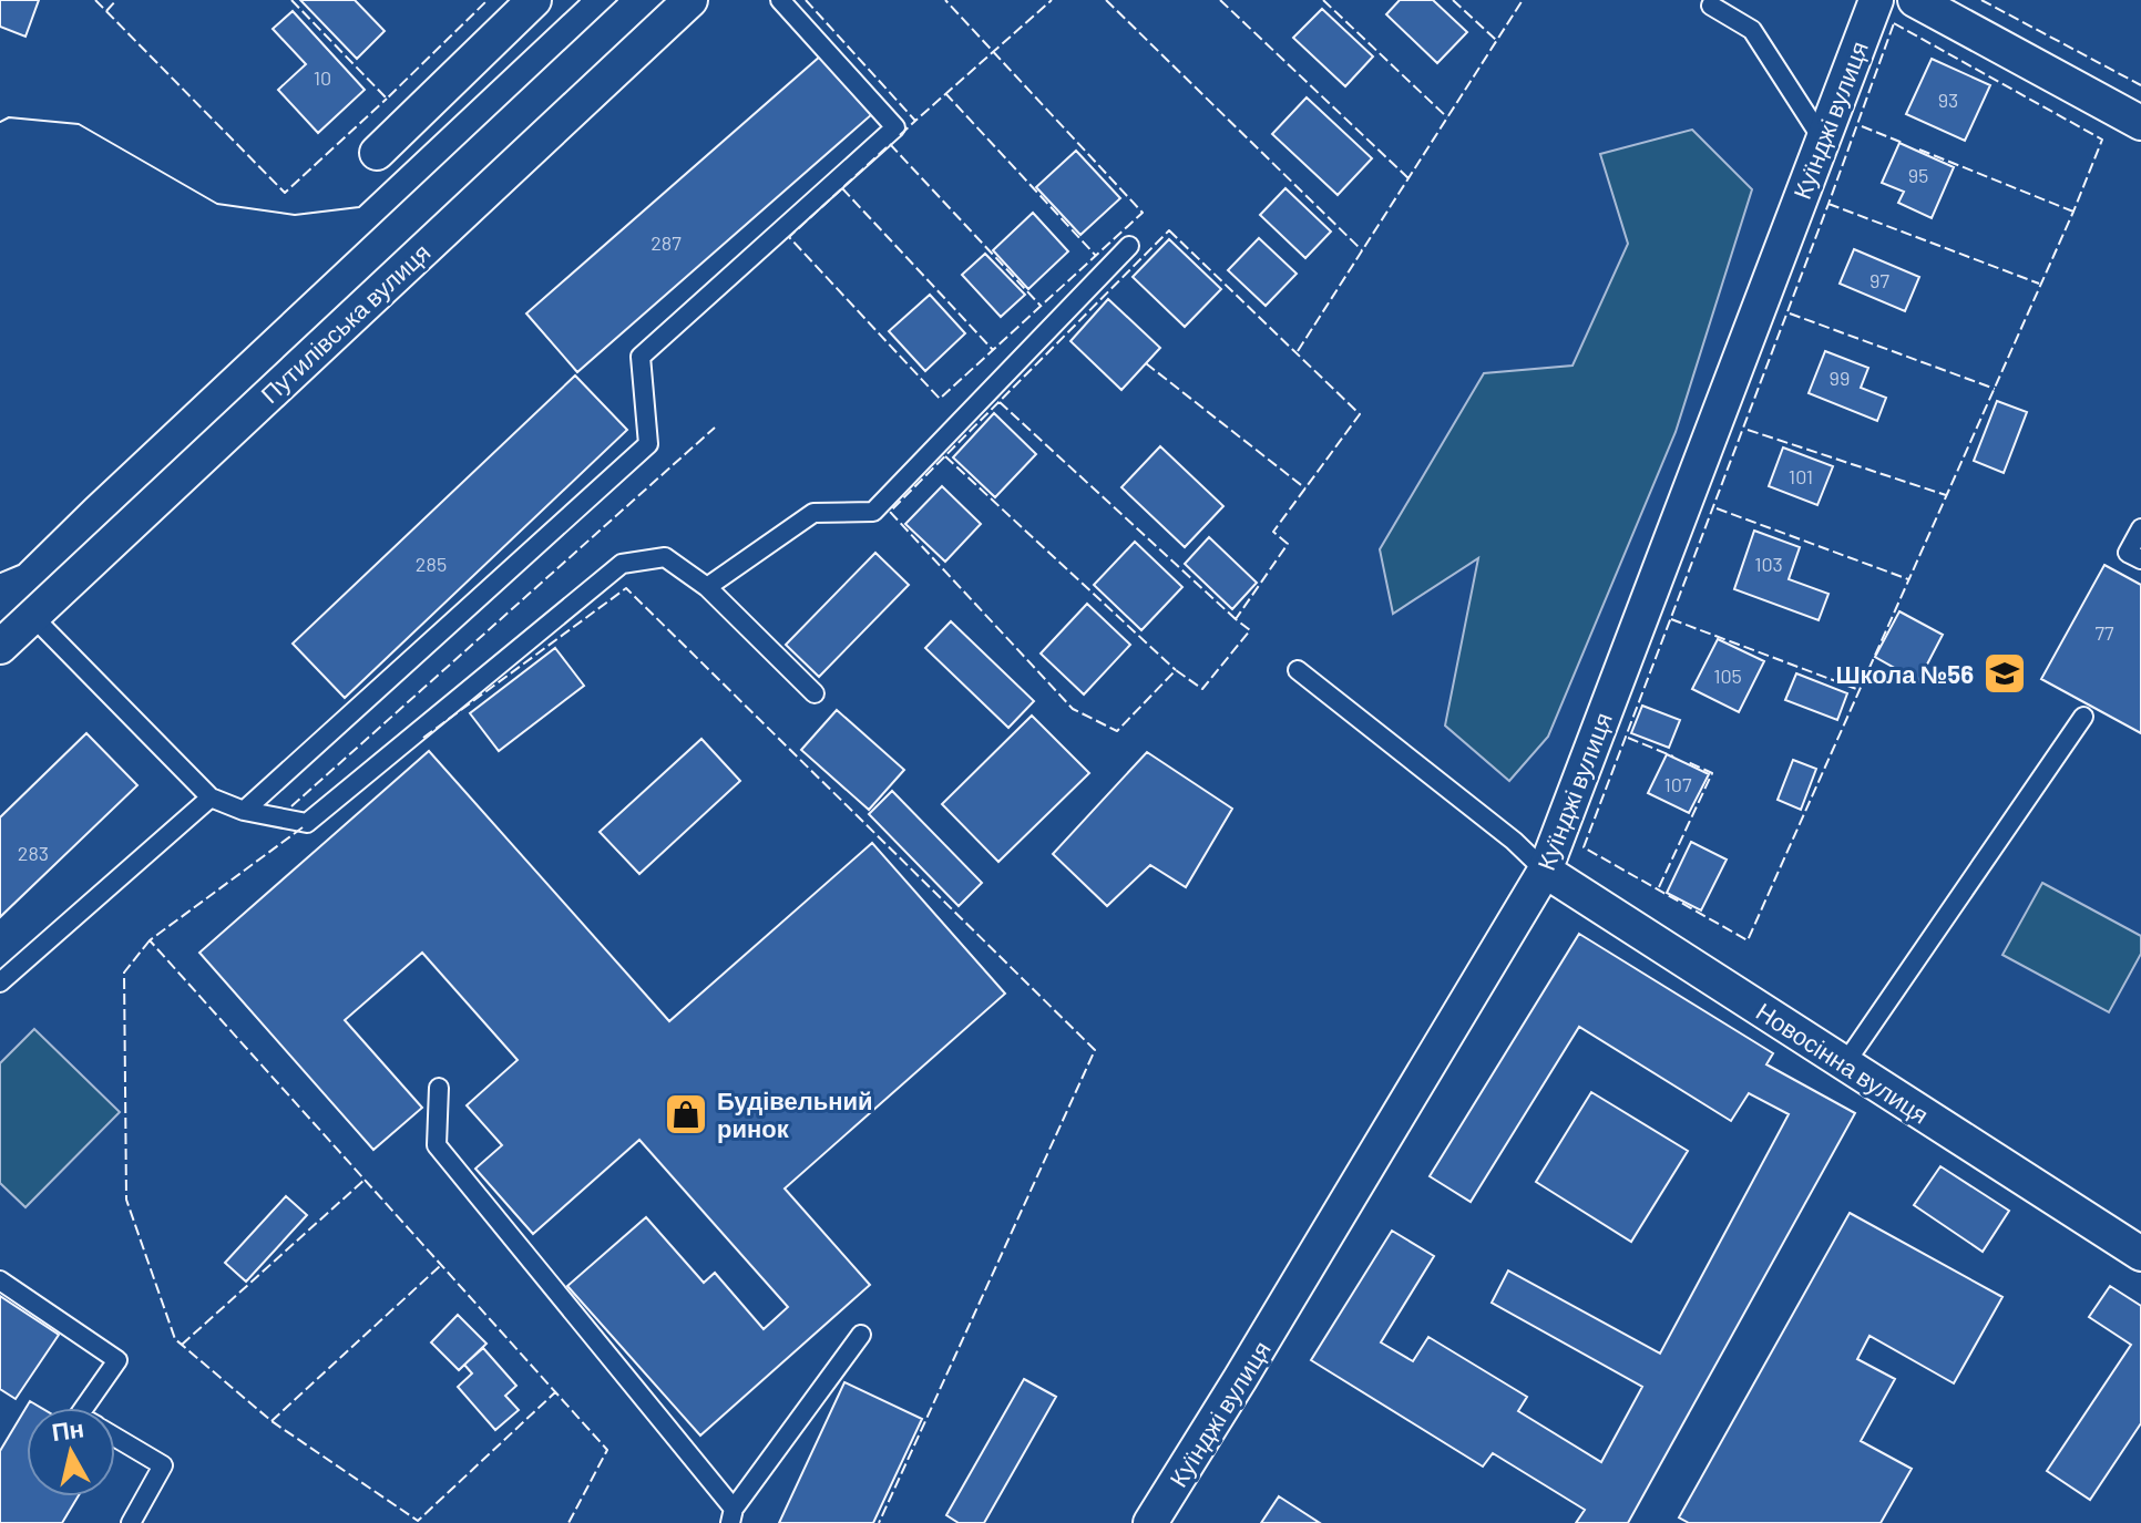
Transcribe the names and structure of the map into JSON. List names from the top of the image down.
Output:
{
  "streets": {
    "street": ["Куїнджі вулиця", "Путилівська вулиця", "Новосінна вулиця"]
  },
  "crossings": [
    ["Куїнджі вулиця", "Новосінна вулиця"]
  ],
  "places": {
    "school or university": ["Школа №56"],
    "shop": ["Будівельний ринок"]
  },
  "house_numbers": [
    "10",
    "93",
    "95",
    "287",
    "97",
    "99",
    "101",
    "285",
    "103",
    "77",
    "105",
    "107",
    "283"
  ],
  "north": "top"
}
